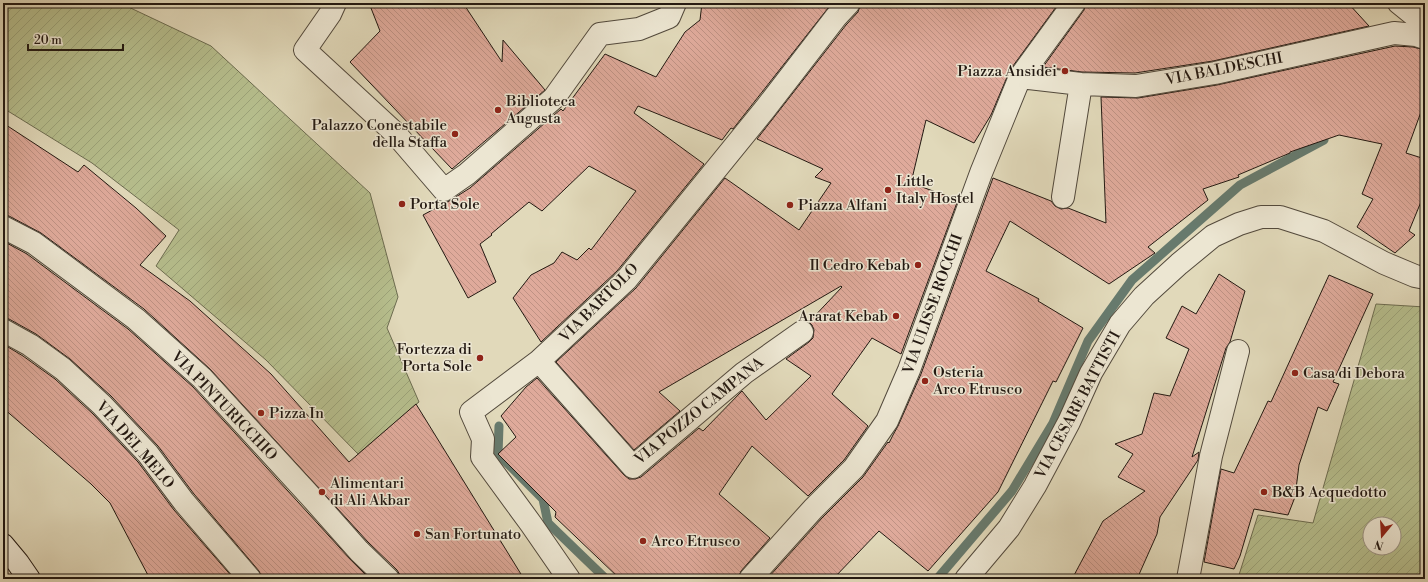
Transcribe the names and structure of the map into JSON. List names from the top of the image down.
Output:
{
  "streets": {
    "street": [
      "VIA BALDESCHI",
      "VIA BARTOLO",
      "VIA ULISSE ROCCHI",
      "VIA CESARE BATTISTI",
      "VIA PINTURICCHIO",
      "VIA POZZO CAMPANA",
      "VIA DEL MELO"
    ]
  },
  "crossings": [
    ["VIA BALDESCHI", "VIA ULISSE ROCCHI"],
    ["VIA BARTOLO", "VIA POZZO CAMPANA"]
  ],
  "places": [
    "Piazza Ansidei",
    "Biblioteca Augusta",
    "Palazzo Conestabile della Staffa",
    "Little Italy Hostel",
    "Porta Sole",
    "Piazza Alfani",
    "Il Cedro Kebab",
    "Ararat Kebab",
    "Fortezza di Porta Sole",
    "Casa di Debora",
    "Osteria Arco Etrusco",
    "Pizza In",
    "Alimentari di Ali Akbar",
    "B&B Acquedotto",
    "San Fortunato",
    "Arco Etrusco"
  ],
  "scale_bar": "20 m",
  "north": "bottom"
}
